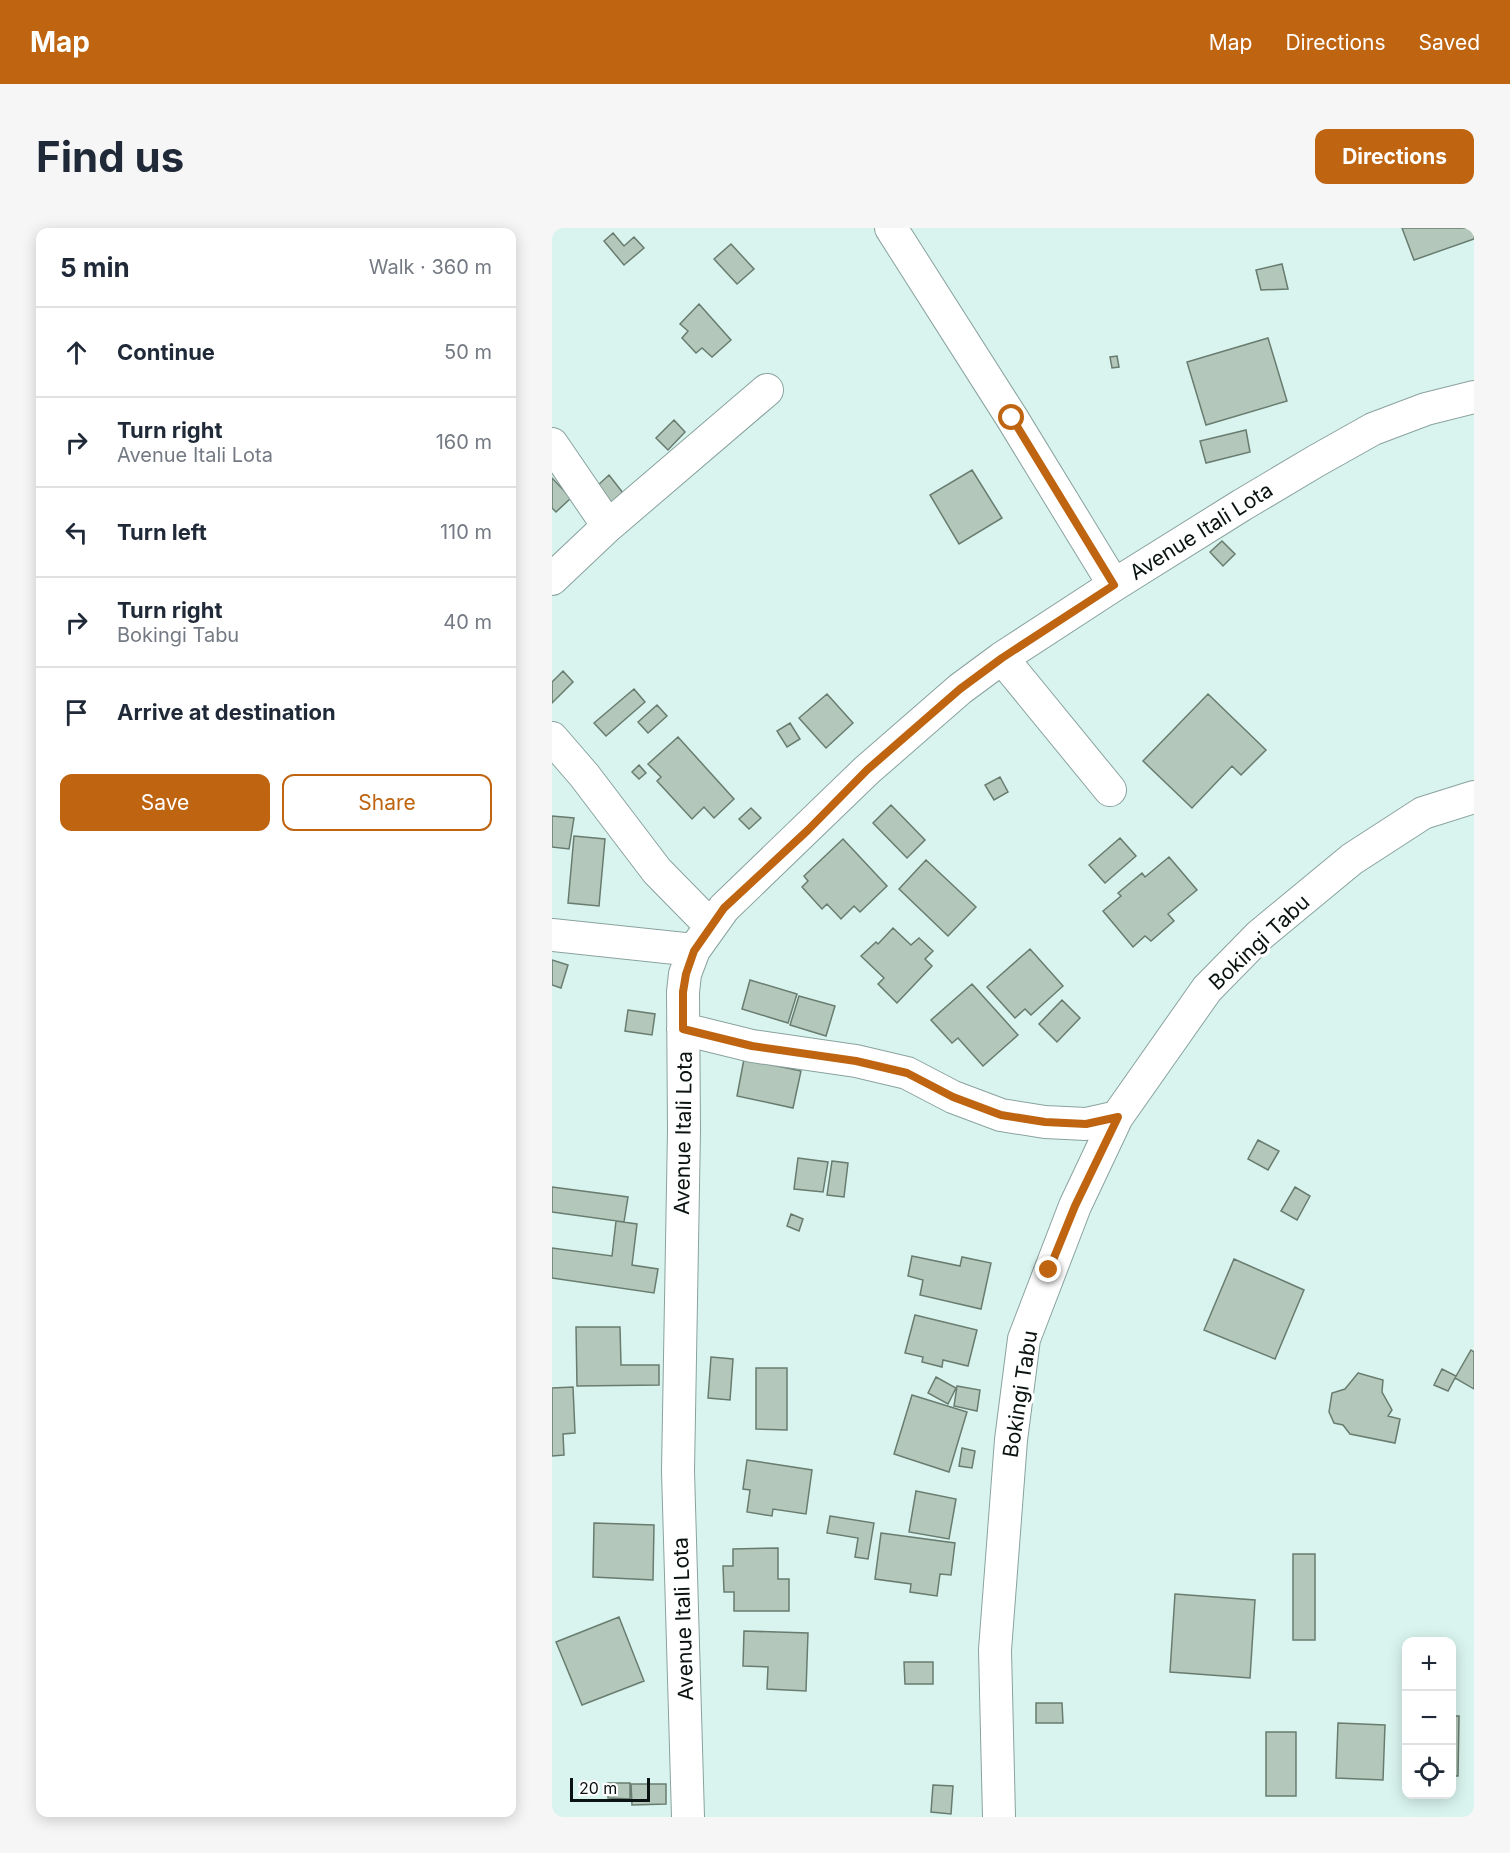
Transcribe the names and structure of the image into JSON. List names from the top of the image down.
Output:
{
  "streets": {
    "street": ["Avenue Itali Lota", "Bokingi Tabu"]
  },
  "scale_bar": "20 m",
  "page": {
    "header": "Map",
    "nav": ["Map", "Directions", "Saved"],
    "buttons": [
      "Directions",
      ["Save", "Share"]
    ],
    "title": "Find us",
    "heading": ["5 min", "Walk · 360 m"],
    "list": [
      ["Continue", "50 m"],
      ["Turn right", "Avenue Itali Lota", "160 m"],
      ["Turn left", "110 m"],
      ["Turn right", "Bokingi Tabu", "40 m"],
      "Arrive at destination"
    ],
    "map_buttons": ["+", "−"],
    "scale": "20 m"
  }
}
